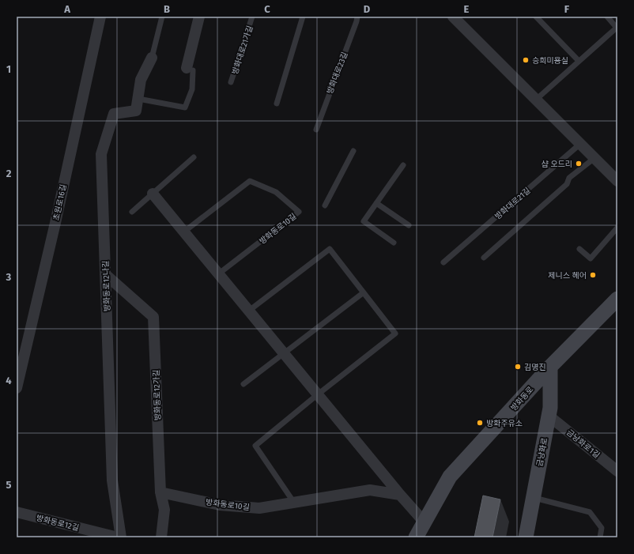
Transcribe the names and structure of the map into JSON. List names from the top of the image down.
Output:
{
  "streets": {
    "main road": ["방화동로", "금낭화로"],
    "street": [
      "초원로16길",
      "방화동로10길",
      "방화동로12나길",
      "방화동로12가길",
      "금낭화로1길",
      "방화동로12길"
    ],
    "lane": ["방화대로21가길", "방화대로23길", "방화대로21길"]
  },
  "crossings": [
    ["방화동로10길", "방화동로12가길"],
    ["방화동로12나길", "방화동로12가길"],
    ["방화동로", "금낭화로"],
    ["금낭화로1길", "금낭화로"]
  ],
  "places": [
    "승희미용실",
    "샵 오드리",
    "제니스 헤어",
    "김명진",
    "방화주유소"
  ],
  "grid": {
    "columns": [
      "A",
      "B",
      "C",
      "D",
      "E",
      "F"
    ],
    "rows": [
      "1",
      "2",
      "3",
      "4",
      "5"
    ]
  }
}
